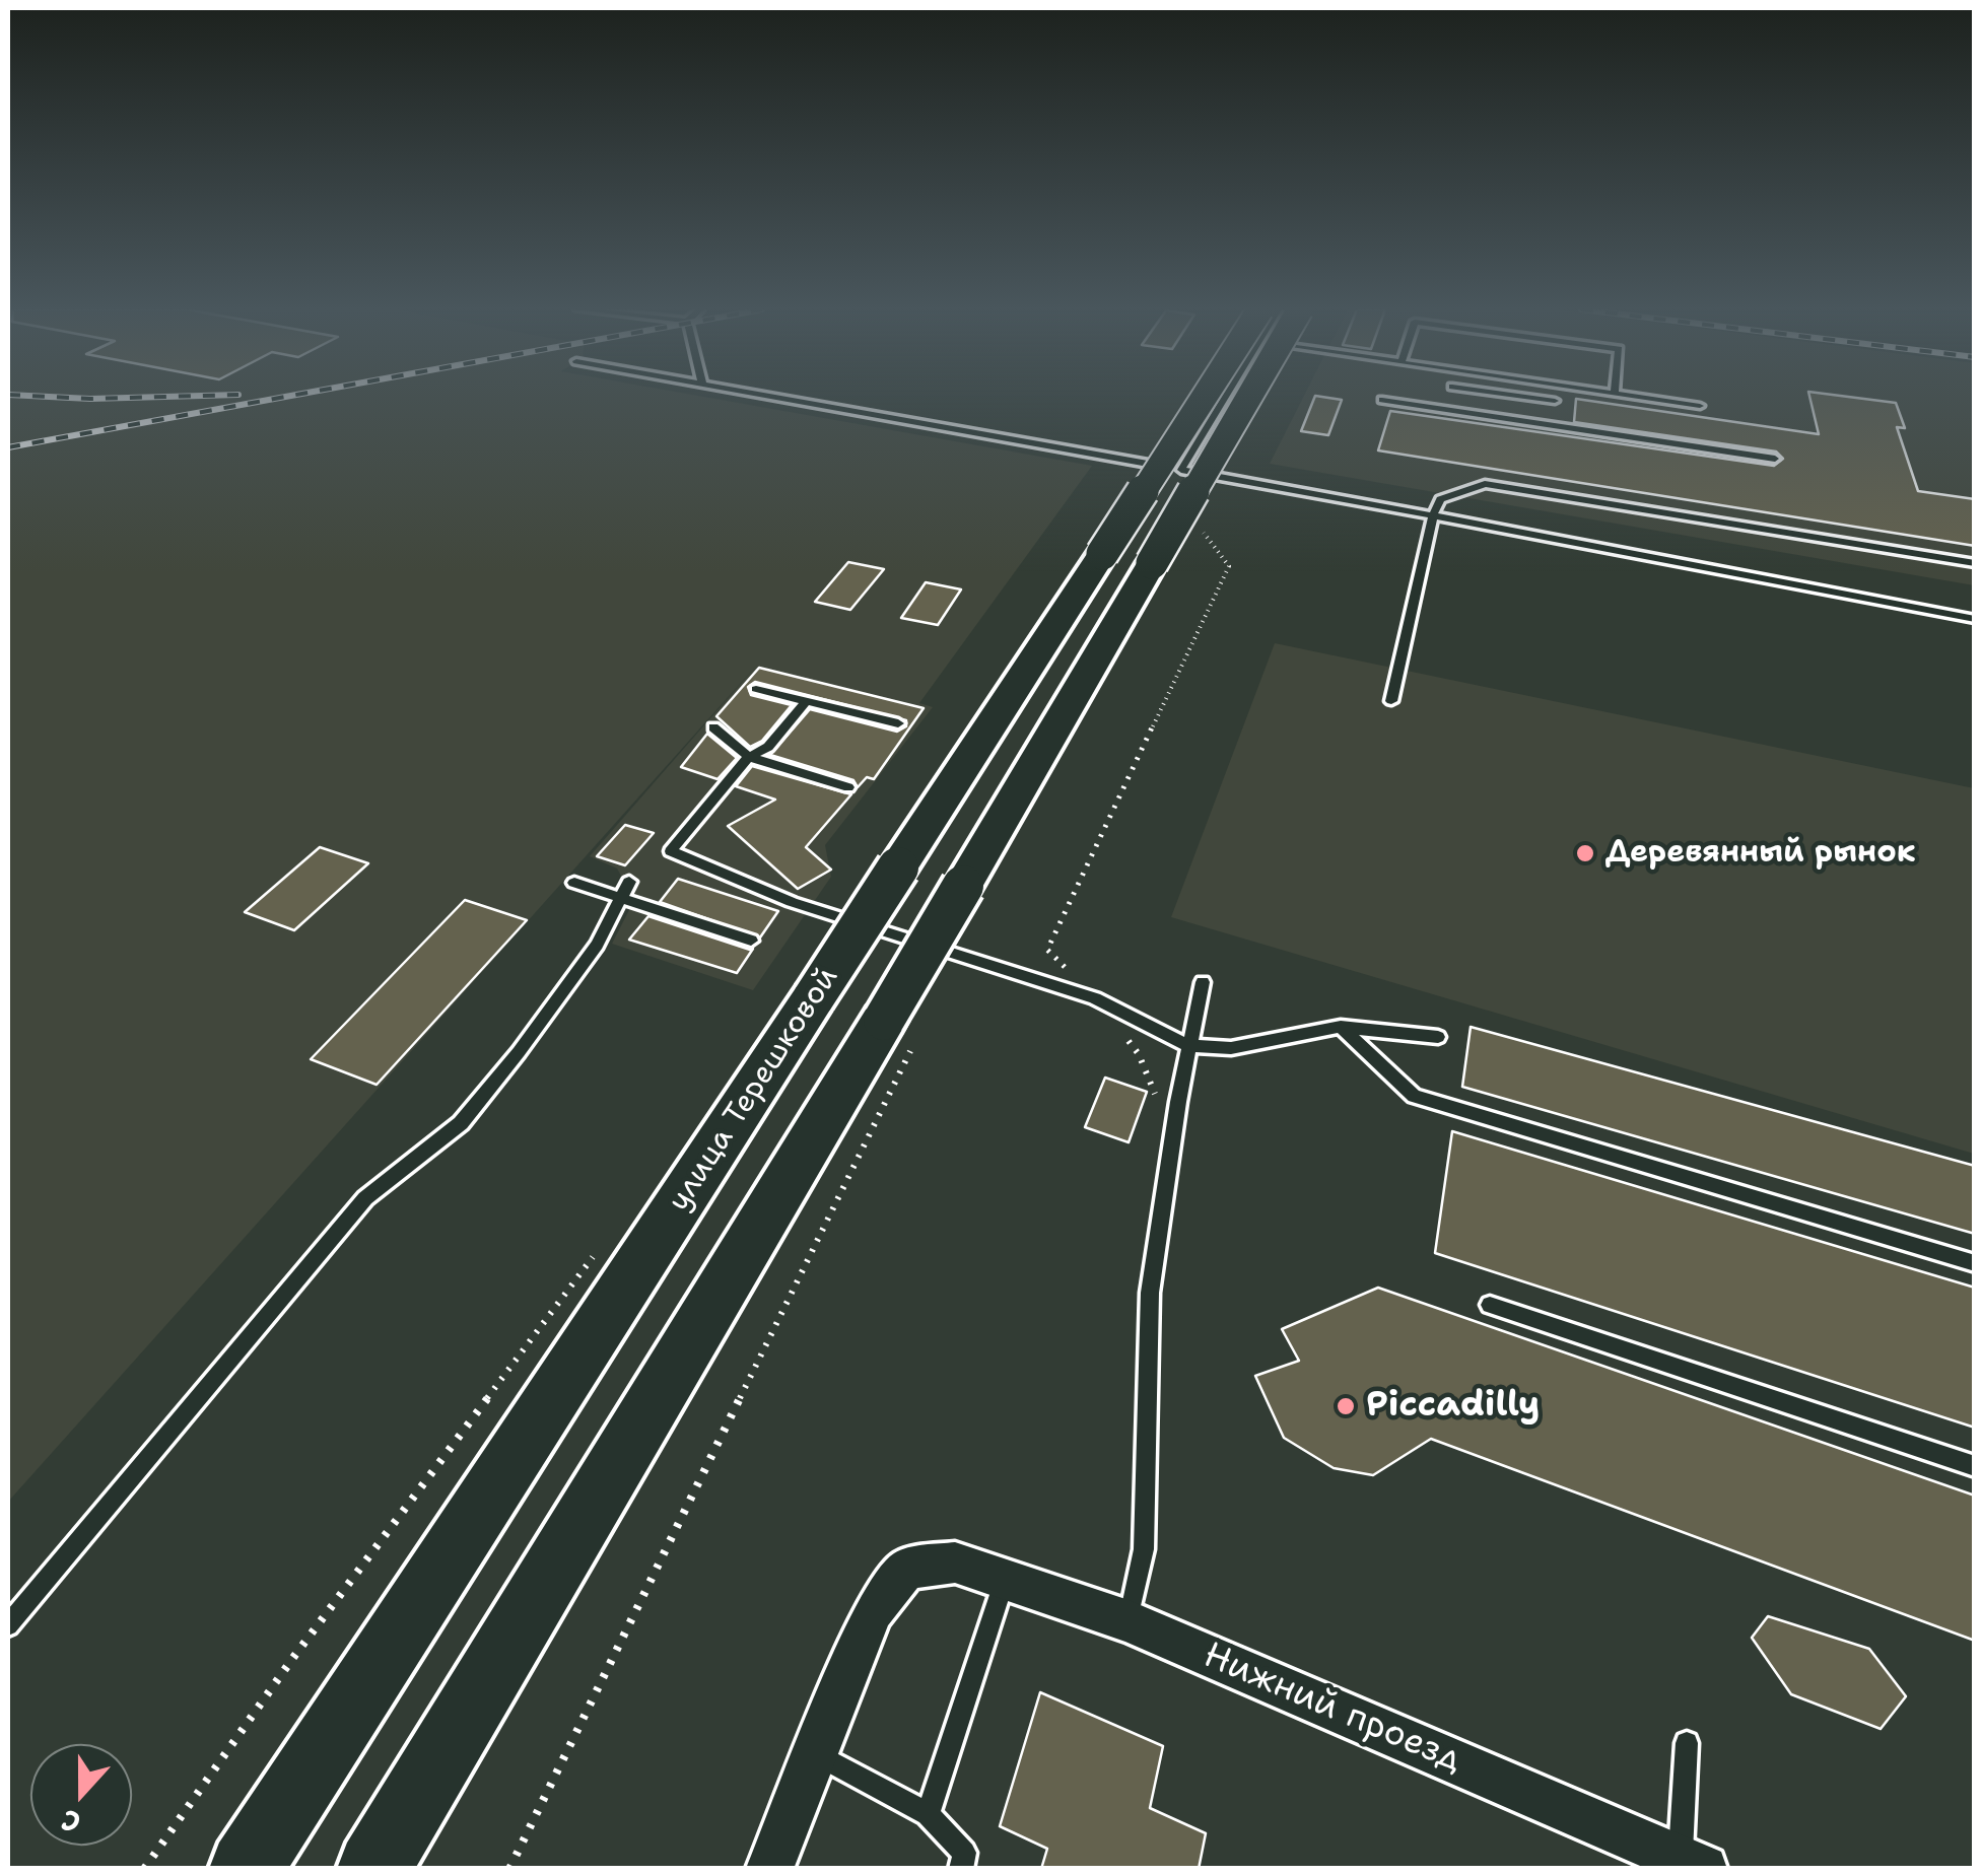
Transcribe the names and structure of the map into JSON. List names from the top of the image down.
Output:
{
  "streets": {
    "main road": ["улица Терешковой"],
    "street": ["Нижний проезд"]
  },
  "places": ["Деревянный рынок", "Piccadilly"],
  "north": "bottom"
}
